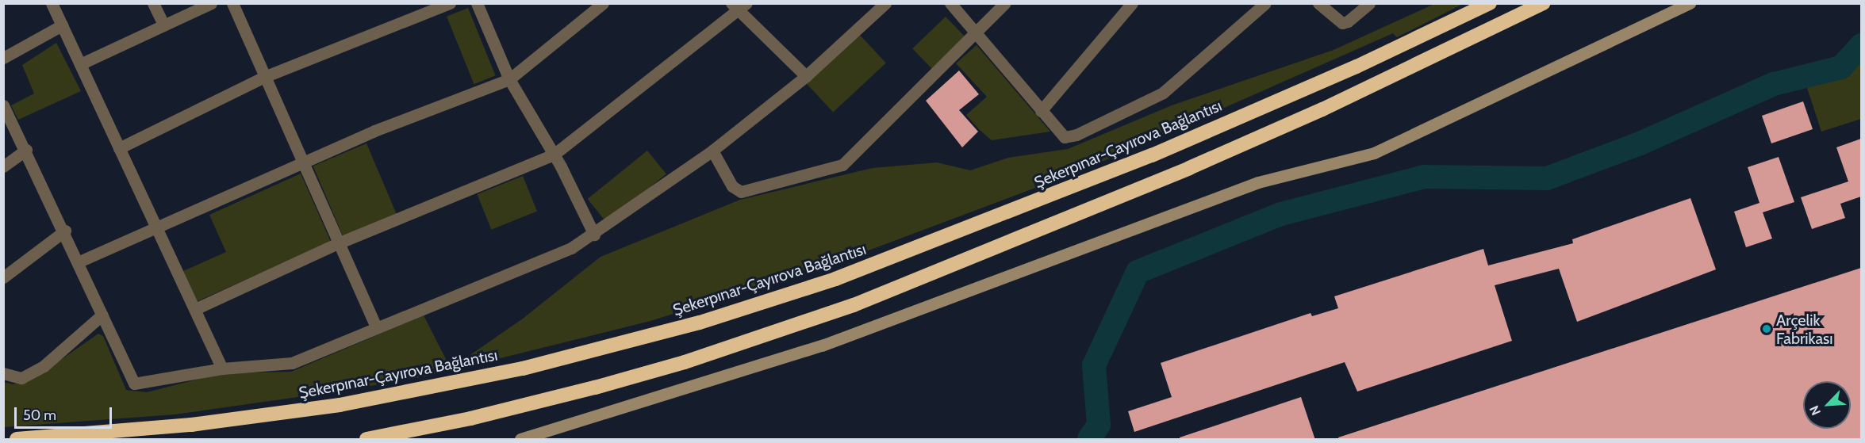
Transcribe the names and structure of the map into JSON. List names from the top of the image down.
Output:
{
  "streets": {
    "highway": ["Şekerpınar-Çayırova Bağlantısı"]
  },
  "places": ["Arçelik Fabrikası"],
  "scale_bar": "50 m",
  "north": "bottom left"
}
